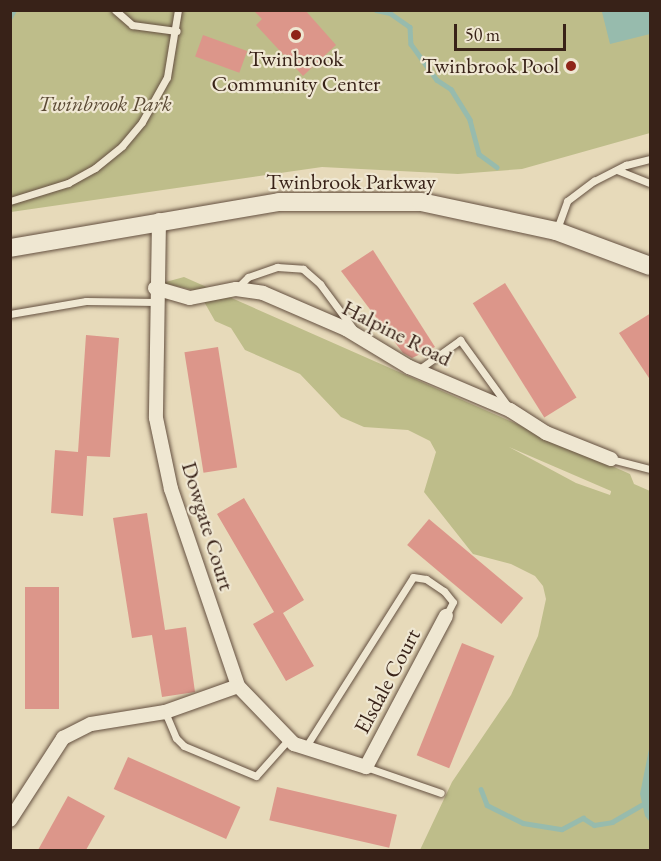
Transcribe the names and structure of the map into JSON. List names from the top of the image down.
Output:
{
  "streets": {
    "main road": ["Twinbrook Parkway"],
    "street": ["Halpine Road", "Dowgate Court", "Elsdale Court"]
  },
  "crossings": [
    ["Twinbrook Parkway", "Dowgate Court"],
    ["Halpine Road", "Dowgate Court"],
    ["Dowgate Court", "Elsdale Court"]
  ],
  "parks": ["Twinbrook Park"],
  "places": ["Twinbrook Community Center", "Twinbrook Pool"],
  "scale_bar": "50 m"
}
